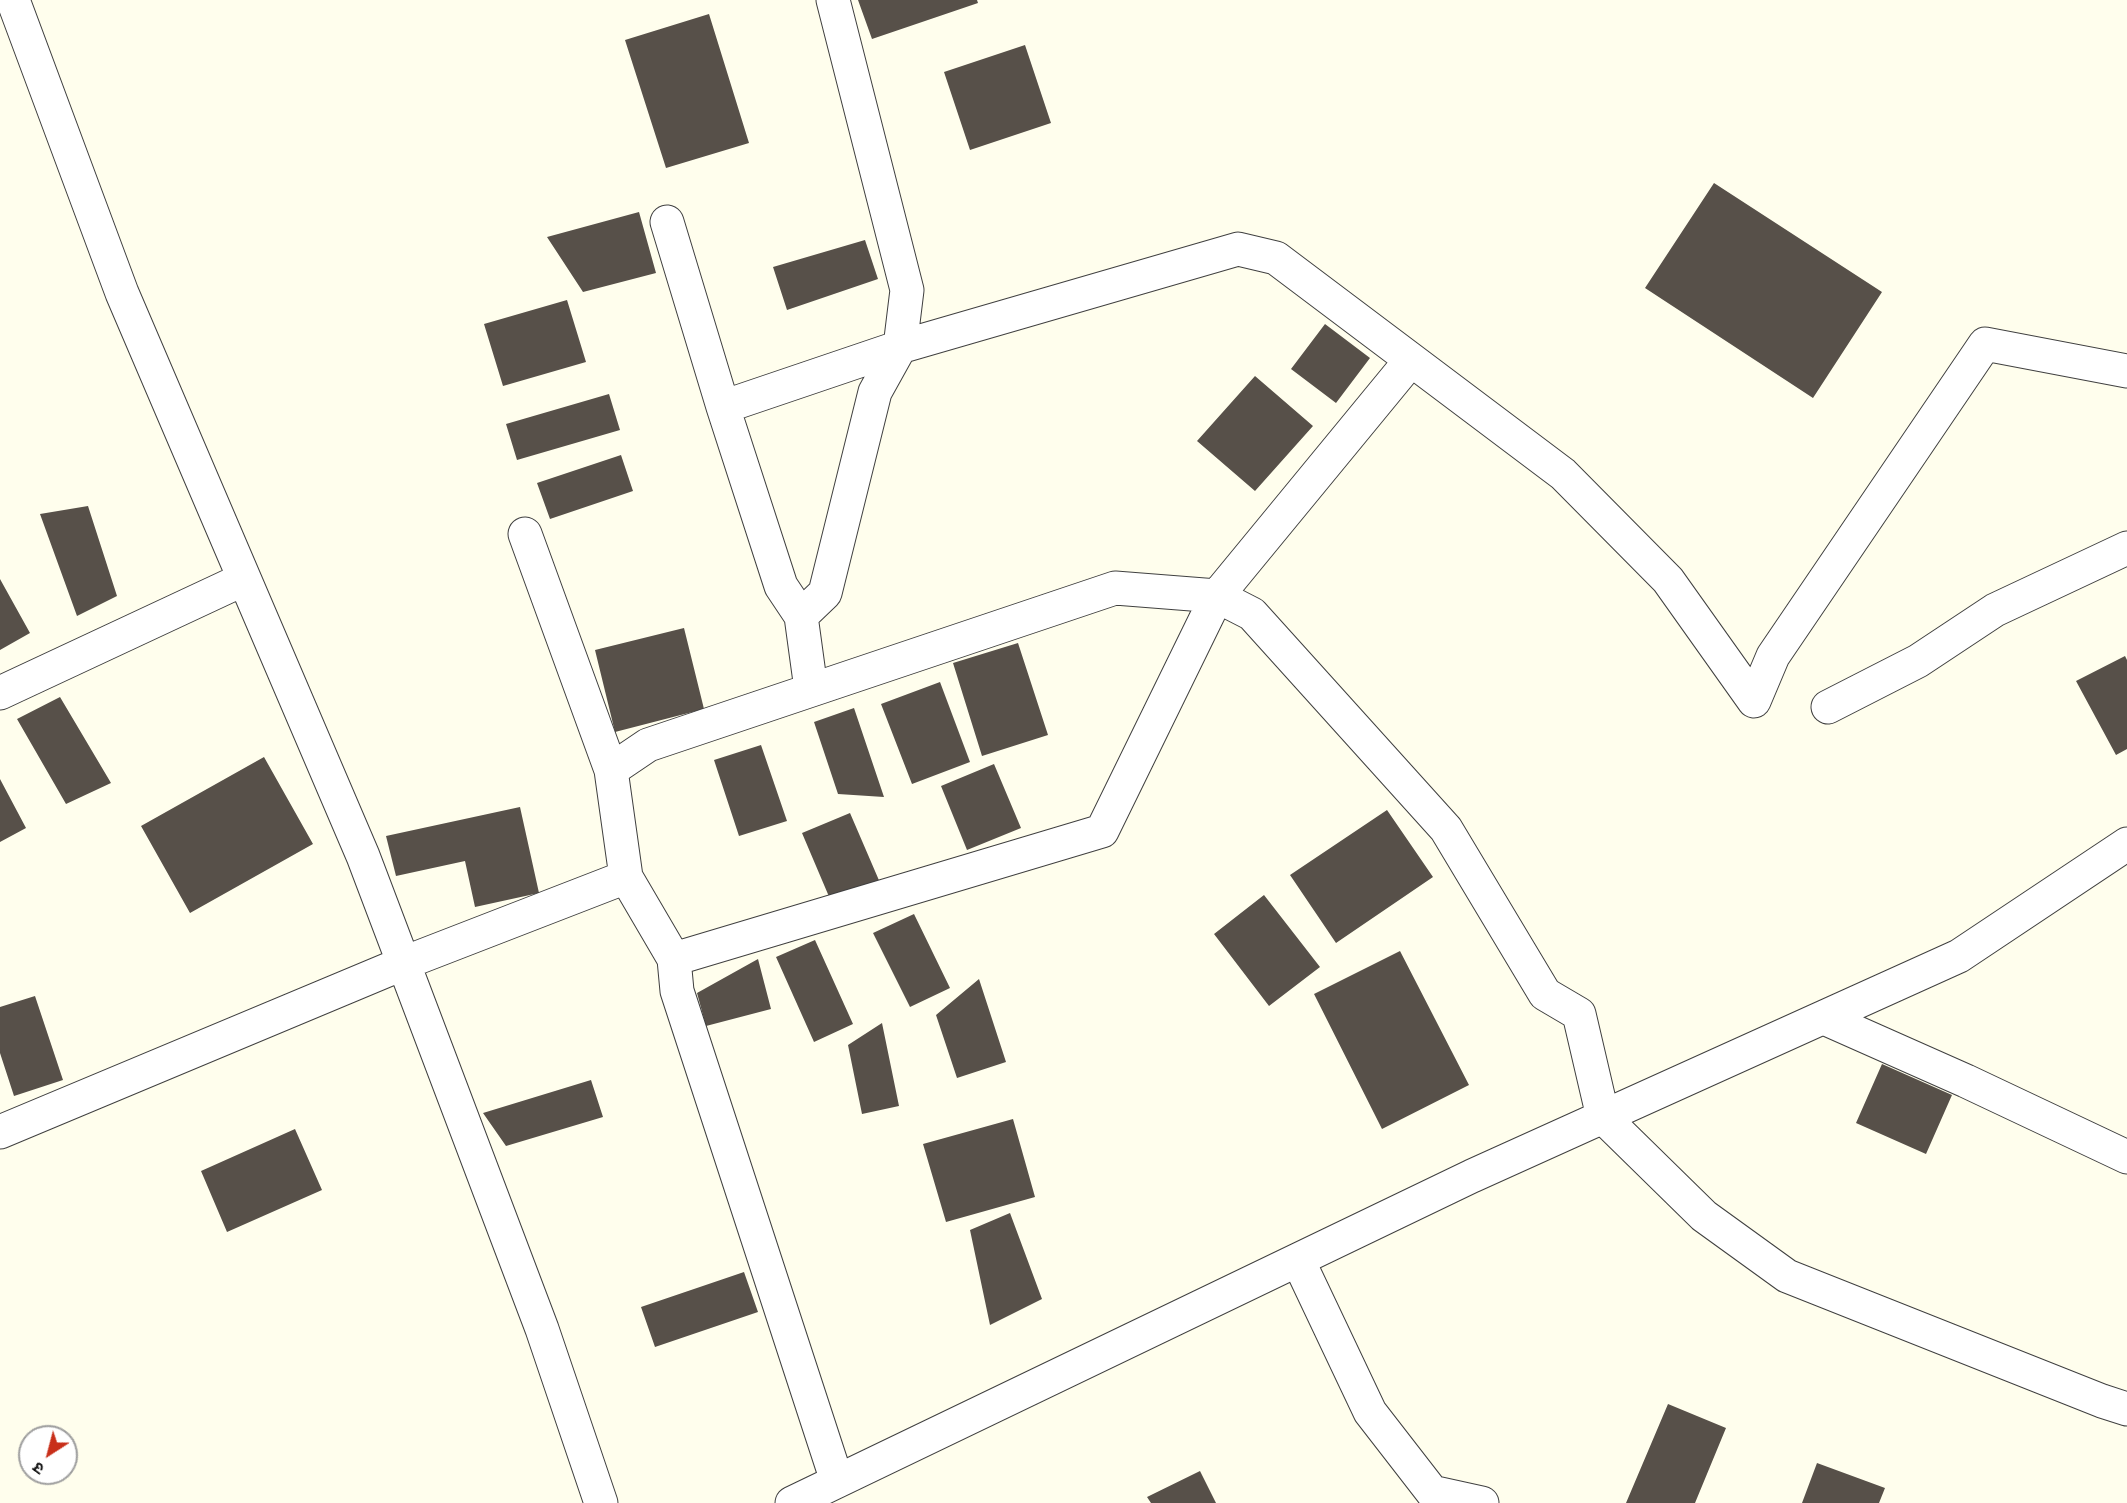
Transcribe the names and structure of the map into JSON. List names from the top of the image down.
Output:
{
  "north": "bottom left"
}
